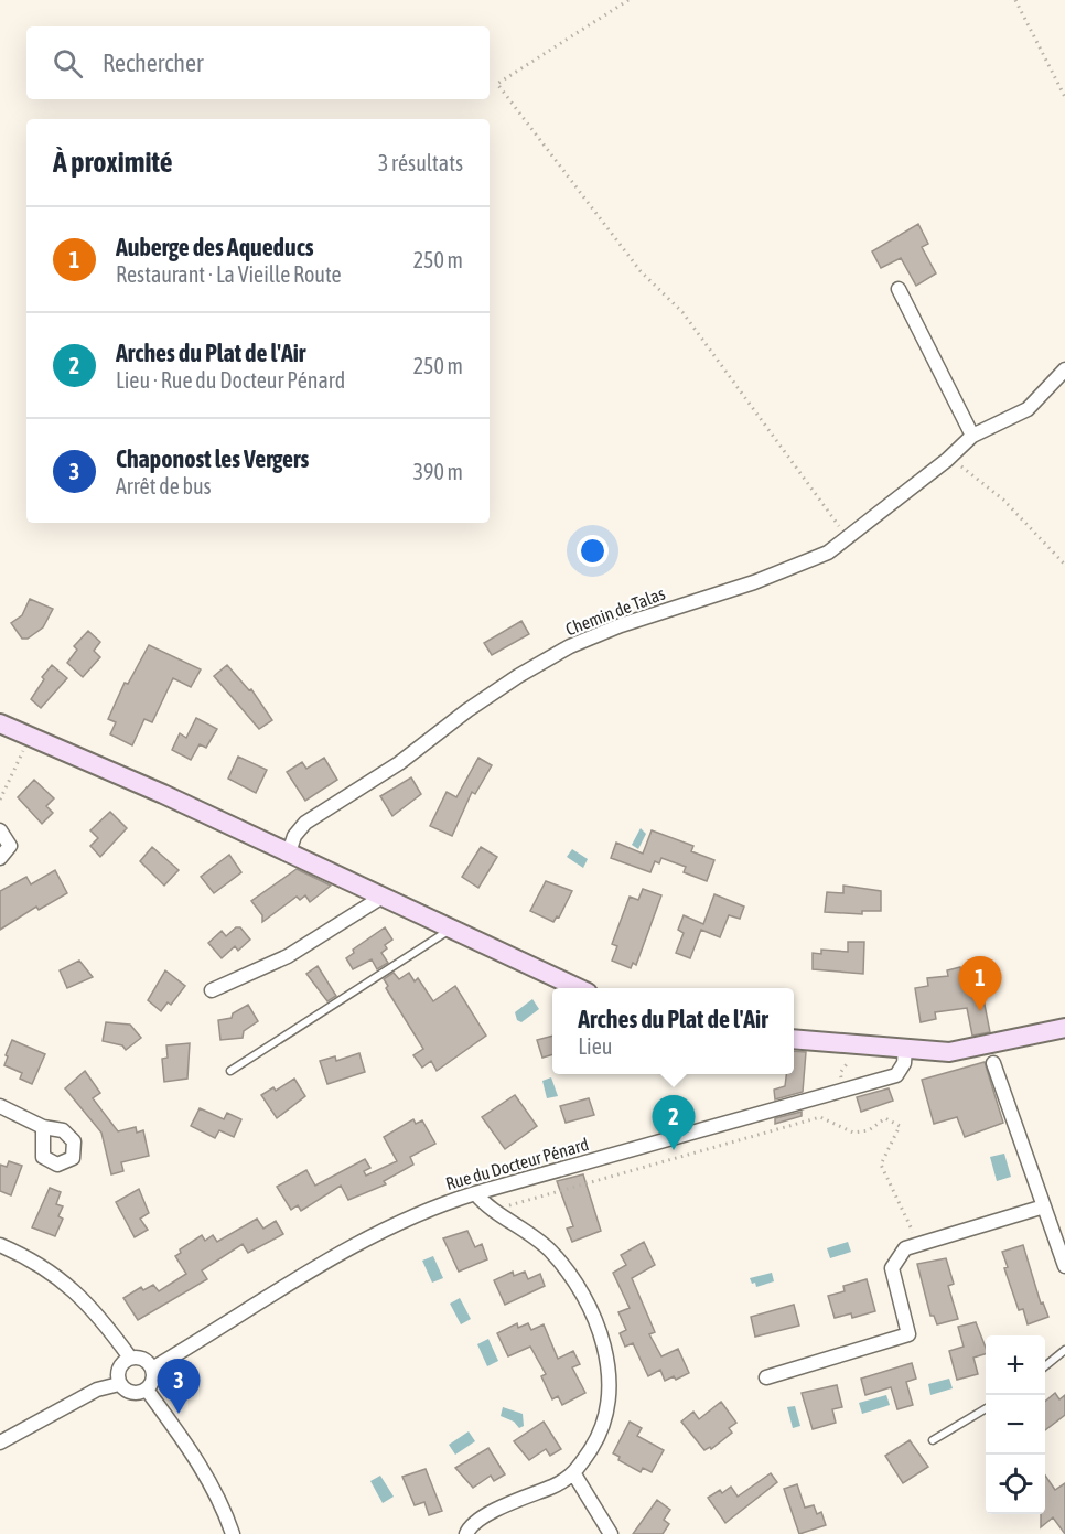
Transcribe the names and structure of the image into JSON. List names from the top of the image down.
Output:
{
  "streets": {
    "street": ["Chemin de Talas", "Rue du Docteur Pénard"]
  },
  "page": {
    "search": "Rechercher",
    "heading": ["À proximité", "3 résultats"],
    "list": [
      {
        "mark": "1",
        "name": "Auberge des Aqueducs",
        "note": "Restaurant · La Vieille Route",
        "value": "250 m"
      },
      {
        "mark": "2",
        "name": "Arches du Plat de l'Air",
        "note": "Lieu · Rue du Docteur Pénard",
        "value": "250 m"
      },
      {
        "mark": "3",
        "name": "Chaponost les Vergers",
        "note": "Arrêt de bus",
        "value": "390 m"
      }
    ],
    "pins": ["1", "2", "3"],
    "popup": ["Arches du Plat de l'Air", "Lieu"],
    "map_buttons": ["+", "−"]
  }
}
